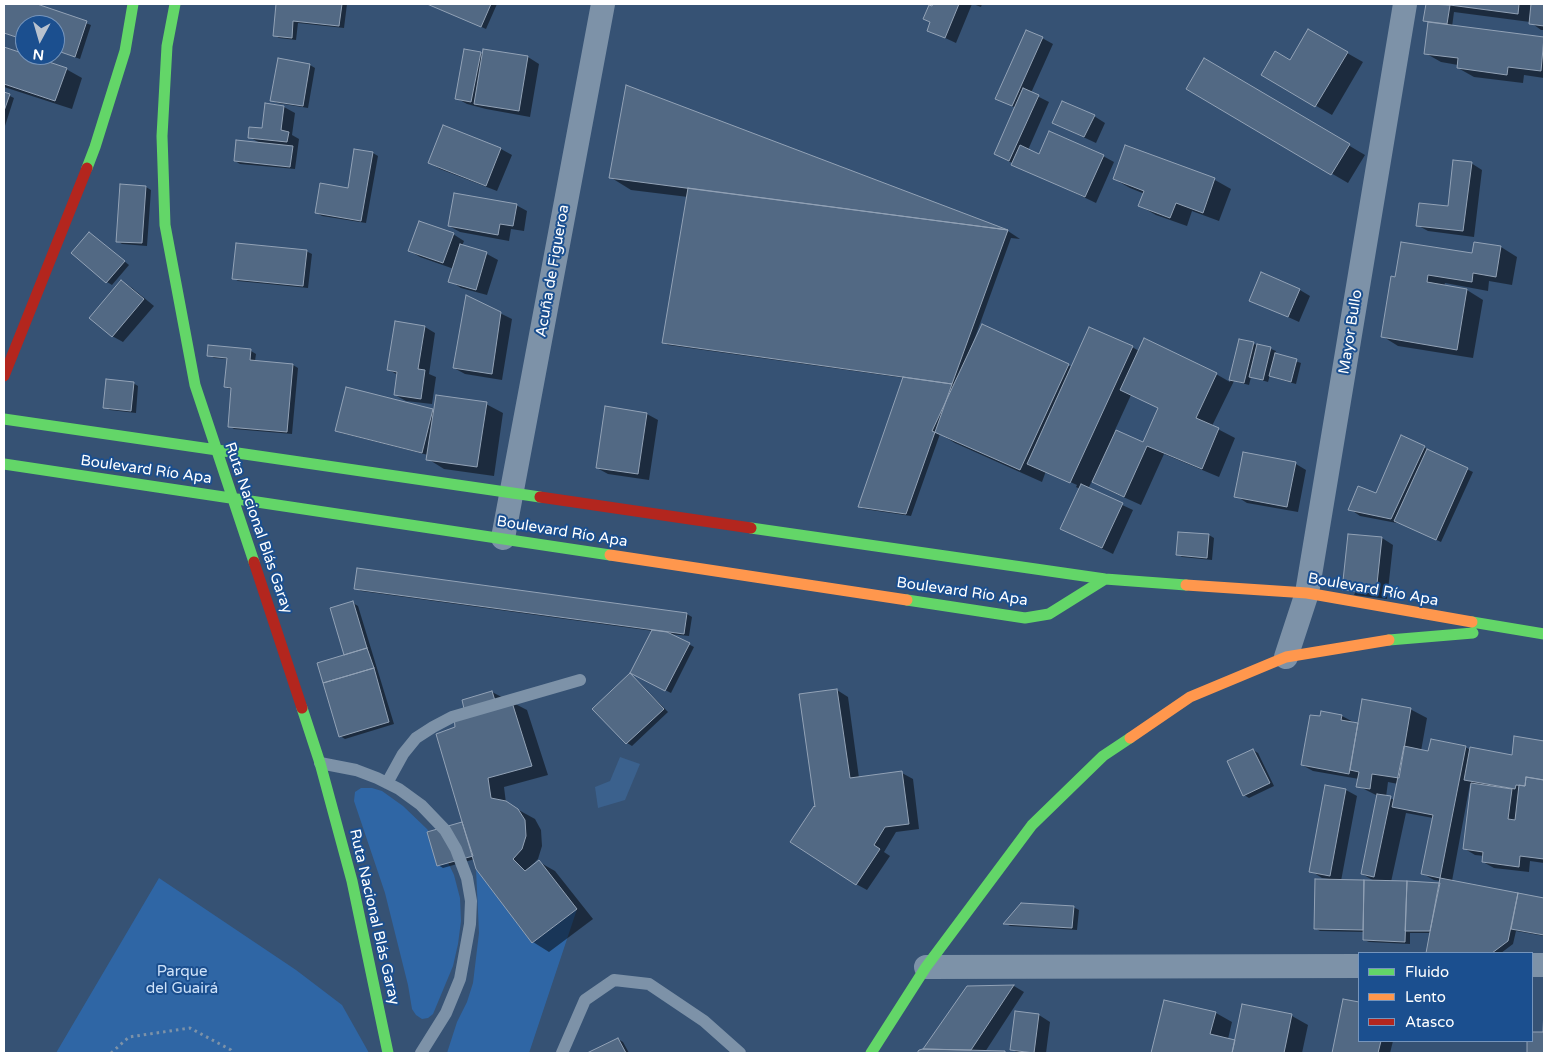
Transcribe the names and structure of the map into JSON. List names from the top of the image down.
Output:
{
  "streets": {
    "main road": ["Boulevard Río Apa", "Ruta Nacional Blás Garay"],
    "street": ["Acuña de Figueroa", "Mayor Bullo"]
  },
  "crossings": [
    ["Acuña de Figueroa", "Boulevard Río Apa"],
    ["Mayor Bullo", "Boulevard Río Apa"],
    ["Boulevard Río Apa", "Ruta Nacional Blás Garay"]
  ],
  "parks": ["Parque del Guairá"],
  "legend": ["Fluido", "Lento", "Atasco"],
  "north": "bottom"
}
